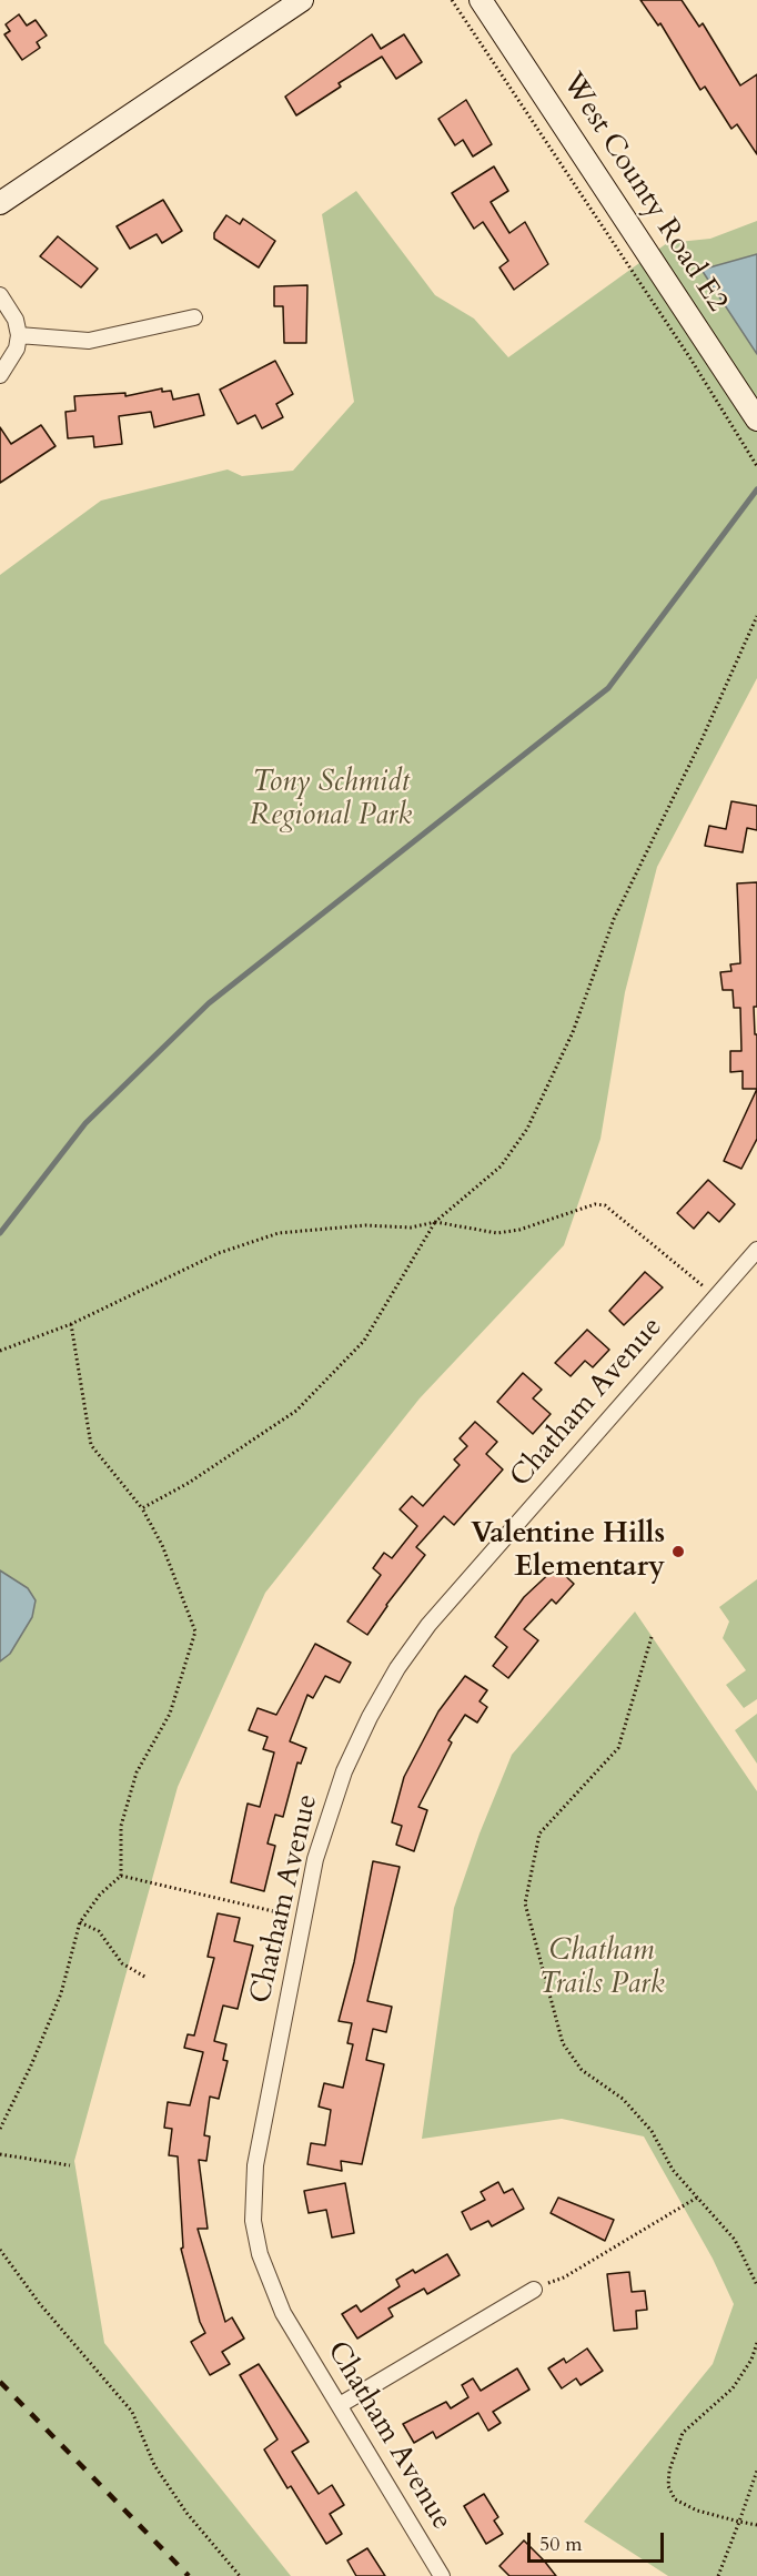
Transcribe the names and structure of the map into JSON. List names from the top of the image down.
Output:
{
  "streets": {
    "street": ["West County Road E2", "Chatham Avenue"]
  },
  "parks": ["Tony Schmidt Regional Park", "Chatham Trails Park"],
  "places": ["Valentine Hills Elementary"],
  "scale_bar": "50 m"
}
